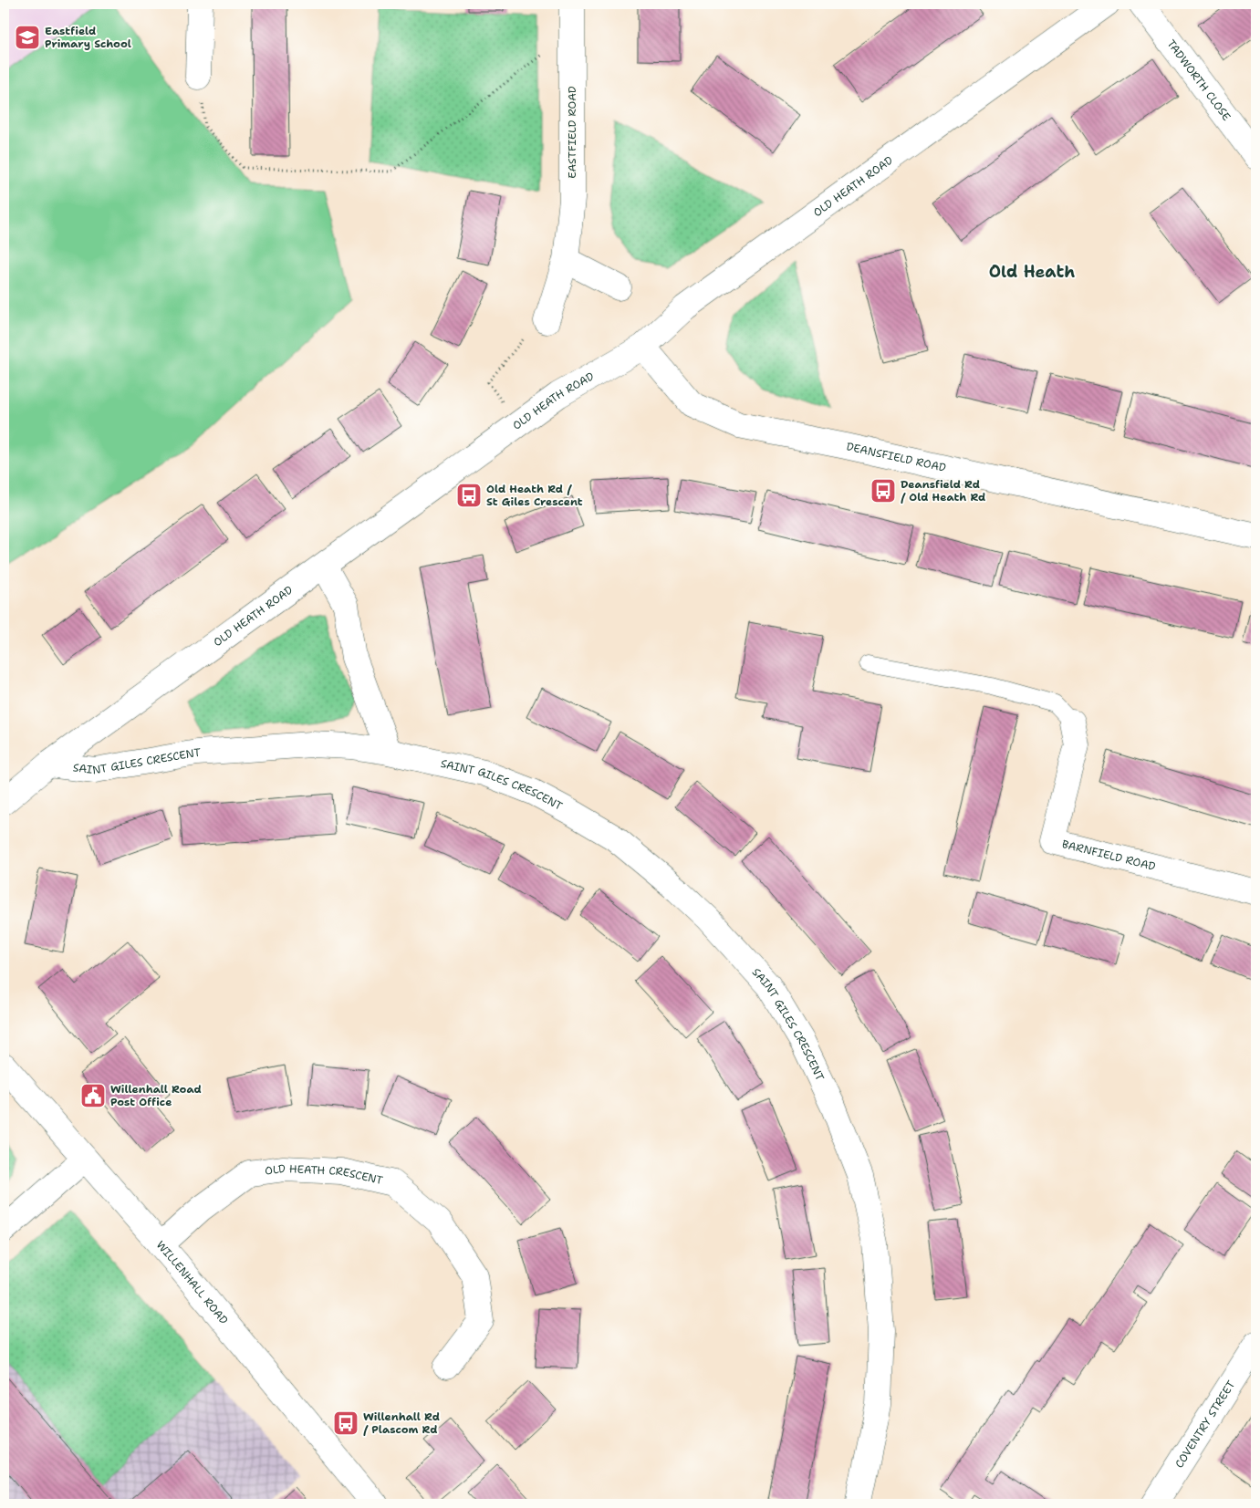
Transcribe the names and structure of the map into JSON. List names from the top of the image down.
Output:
{
  "streets": {
    "main road": [
      "TADWORTH CLOSE",
      "EASTFIELD ROAD",
      "OLD HEATH ROAD",
      "DEANSFIELD ROAD",
      "SAINT GILES CRESCENT",
      "BARNFIELD ROAD",
      "OLD HEATH CRESCENT",
      "WILLENHALL ROAD",
      "COVENTRY STREET"
    ]
  },
  "crossings": [
    ["OLD HEATH ROAD", "DEANSFIELD ROAD"],
    ["OLD HEATH ROAD", "SAINT GILES CRESCENT"],
    ["OLD HEATH CRESCENT", "WILLENHALL ROAD"]
  ],
  "districts": ["Old Heath"],
  "places": {
    "school or university": ["Eastfield Primary School"],
    "bus stop": ["Deansfield Rd / Old Heath Rd", "Old Heath Rd / St Giles Crescent", "Willenhall Rd / Plascom Rd"],
    "public building": ["Willenhall Road Post Office"]
  }
}
